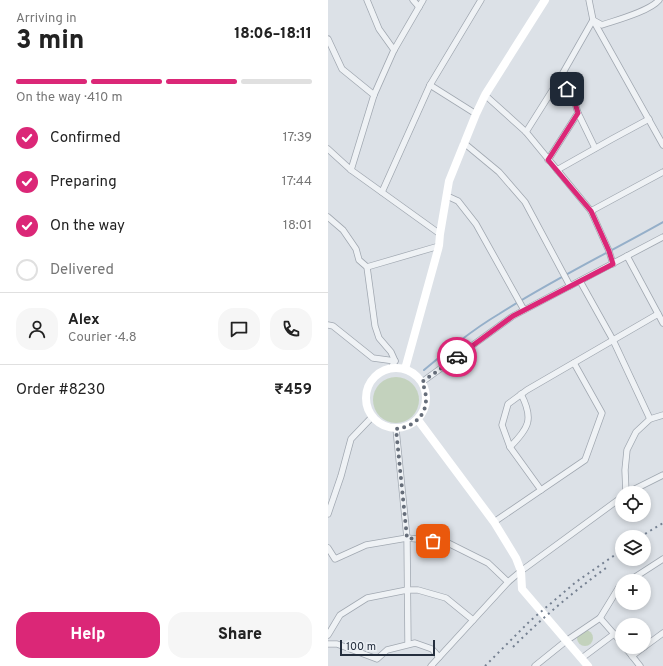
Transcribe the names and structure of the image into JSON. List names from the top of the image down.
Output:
{
  "scale_bar": "100 m",
  "page": {
    "heading": ["3 min", "Arriving in", "18:06–18:11"],
    "panel": [
      "Alex",
      "Courier · 4.8",
      "Order #8230",
      "₹459"
    ],
    "bar": "On the way · 410 m",
    "list": [
      ["Confirmed", "17:39"],
      ["Preparing", "17:44"],
      ["On the way", "18:01"],
      "Delivered"
    ],
    "map_buttons": ["+", "−"],
    "buttons": ["Help", "Share"],
    "scale": "100 m"
  }
}
